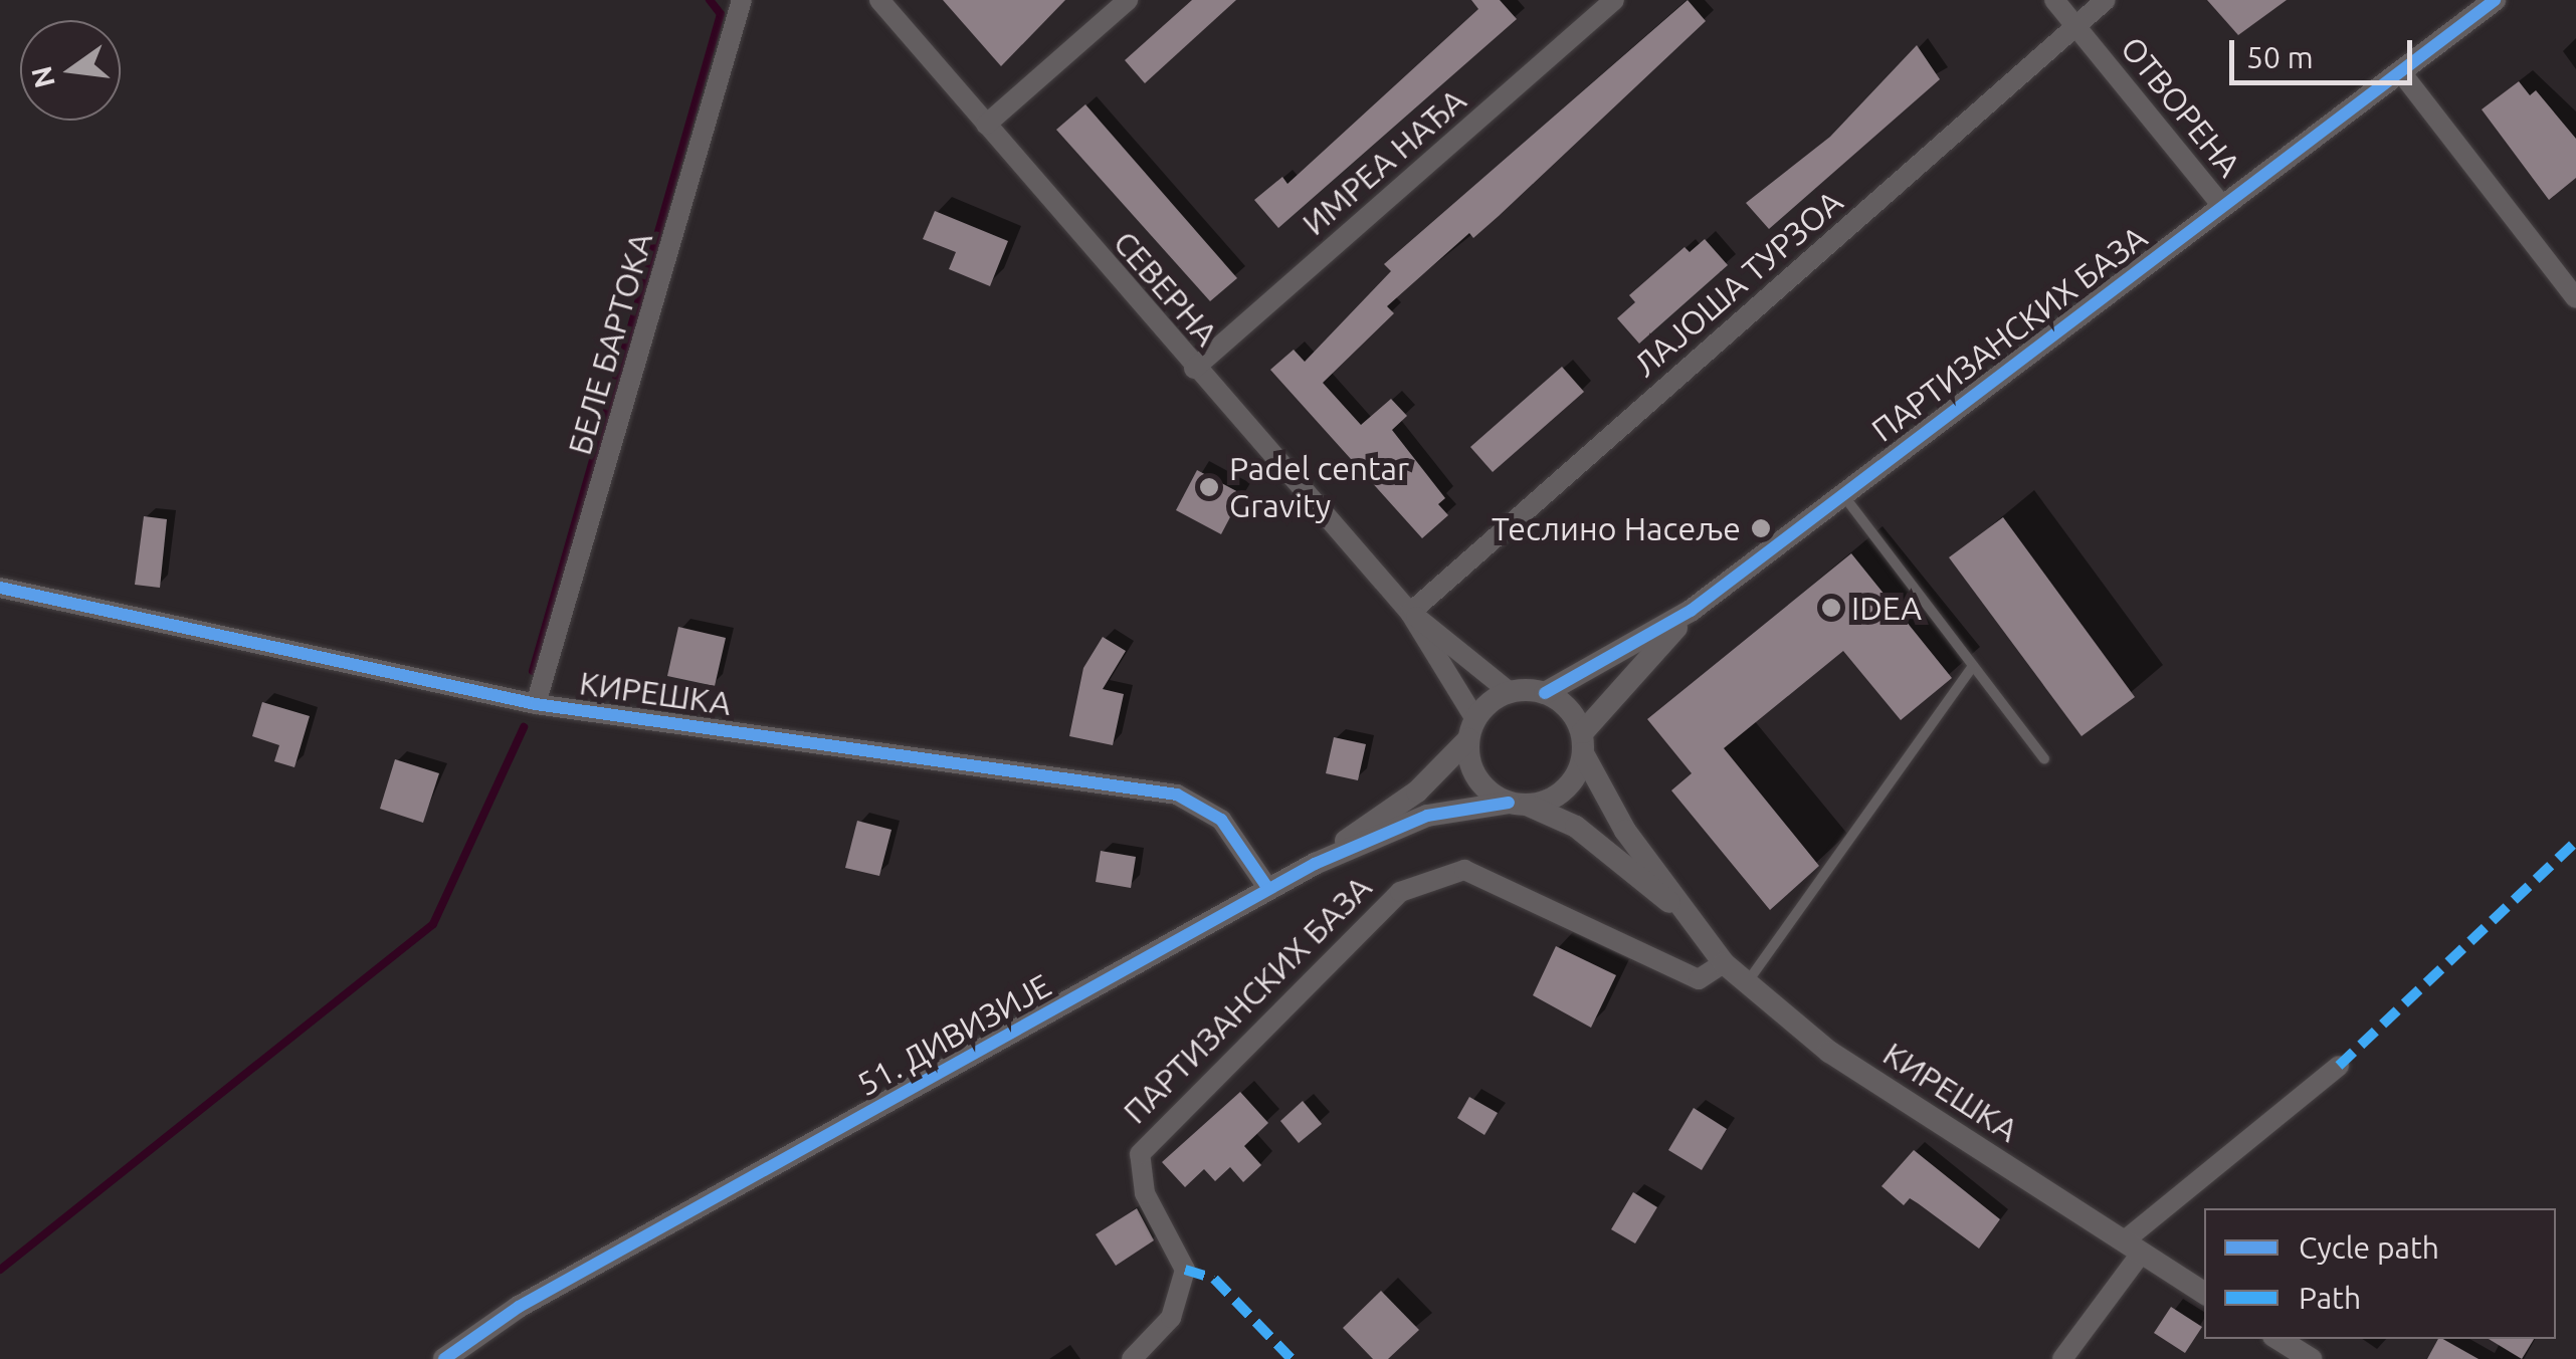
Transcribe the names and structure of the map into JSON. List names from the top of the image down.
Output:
{
  "streets": {
    "street": [
      "ОТВОРЕНА",
      "ИМРЕА НАЂА",
      "ЛАЈОША ТУРЗОА",
      "СЕВЕРНА",
      "ПАРТИЗАНСКИХ БАЗА",
      "БЕЛЕ БАРТОКА",
      "КИРЕШКА",
      "51. ДИВИЗИЈЕ"
    ]
  },
  "crossings": [
    ["ОТВОРЕНА", "ЛАЈОША ТУРЗОА"],
    ["ОТВОРЕНА", "ПАРТИЗАНСКИХ БАЗА"],
    ["ИМРЕА НАЂА", "СЕВЕРНА"],
    ["ЛАЈОША ТУРЗОА", "СЕВЕРНА"],
    ["СЕВЕРНА", "ПАРТИЗАНСКИХ БАЗА"],
    ["СЕВЕРНА", "КИРЕШКА"],
    ["СЕВЕРНА", "51. ДИВИЗИЈЕ"],
    ["ПАРТИЗАНСКИХ БАЗА", "КИРЕШКА"],
    ["ПАРТИЗАНСКИХ БАЗА", "51. ДИВИЗИЈЕ"],
    ["БЕЛЕ БАРТОКА", "КИРЕШКА"],
    ["КИРЕШКА", "51. ДИВИЗИЈЕ"]
  ],
  "places": ["Padel centar Gravity", "Теслино Насеље", "IDEA"],
  "legend": ["Cycle path", "Path"],
  "scale_bar": "50 m",
  "north": "left"
}
